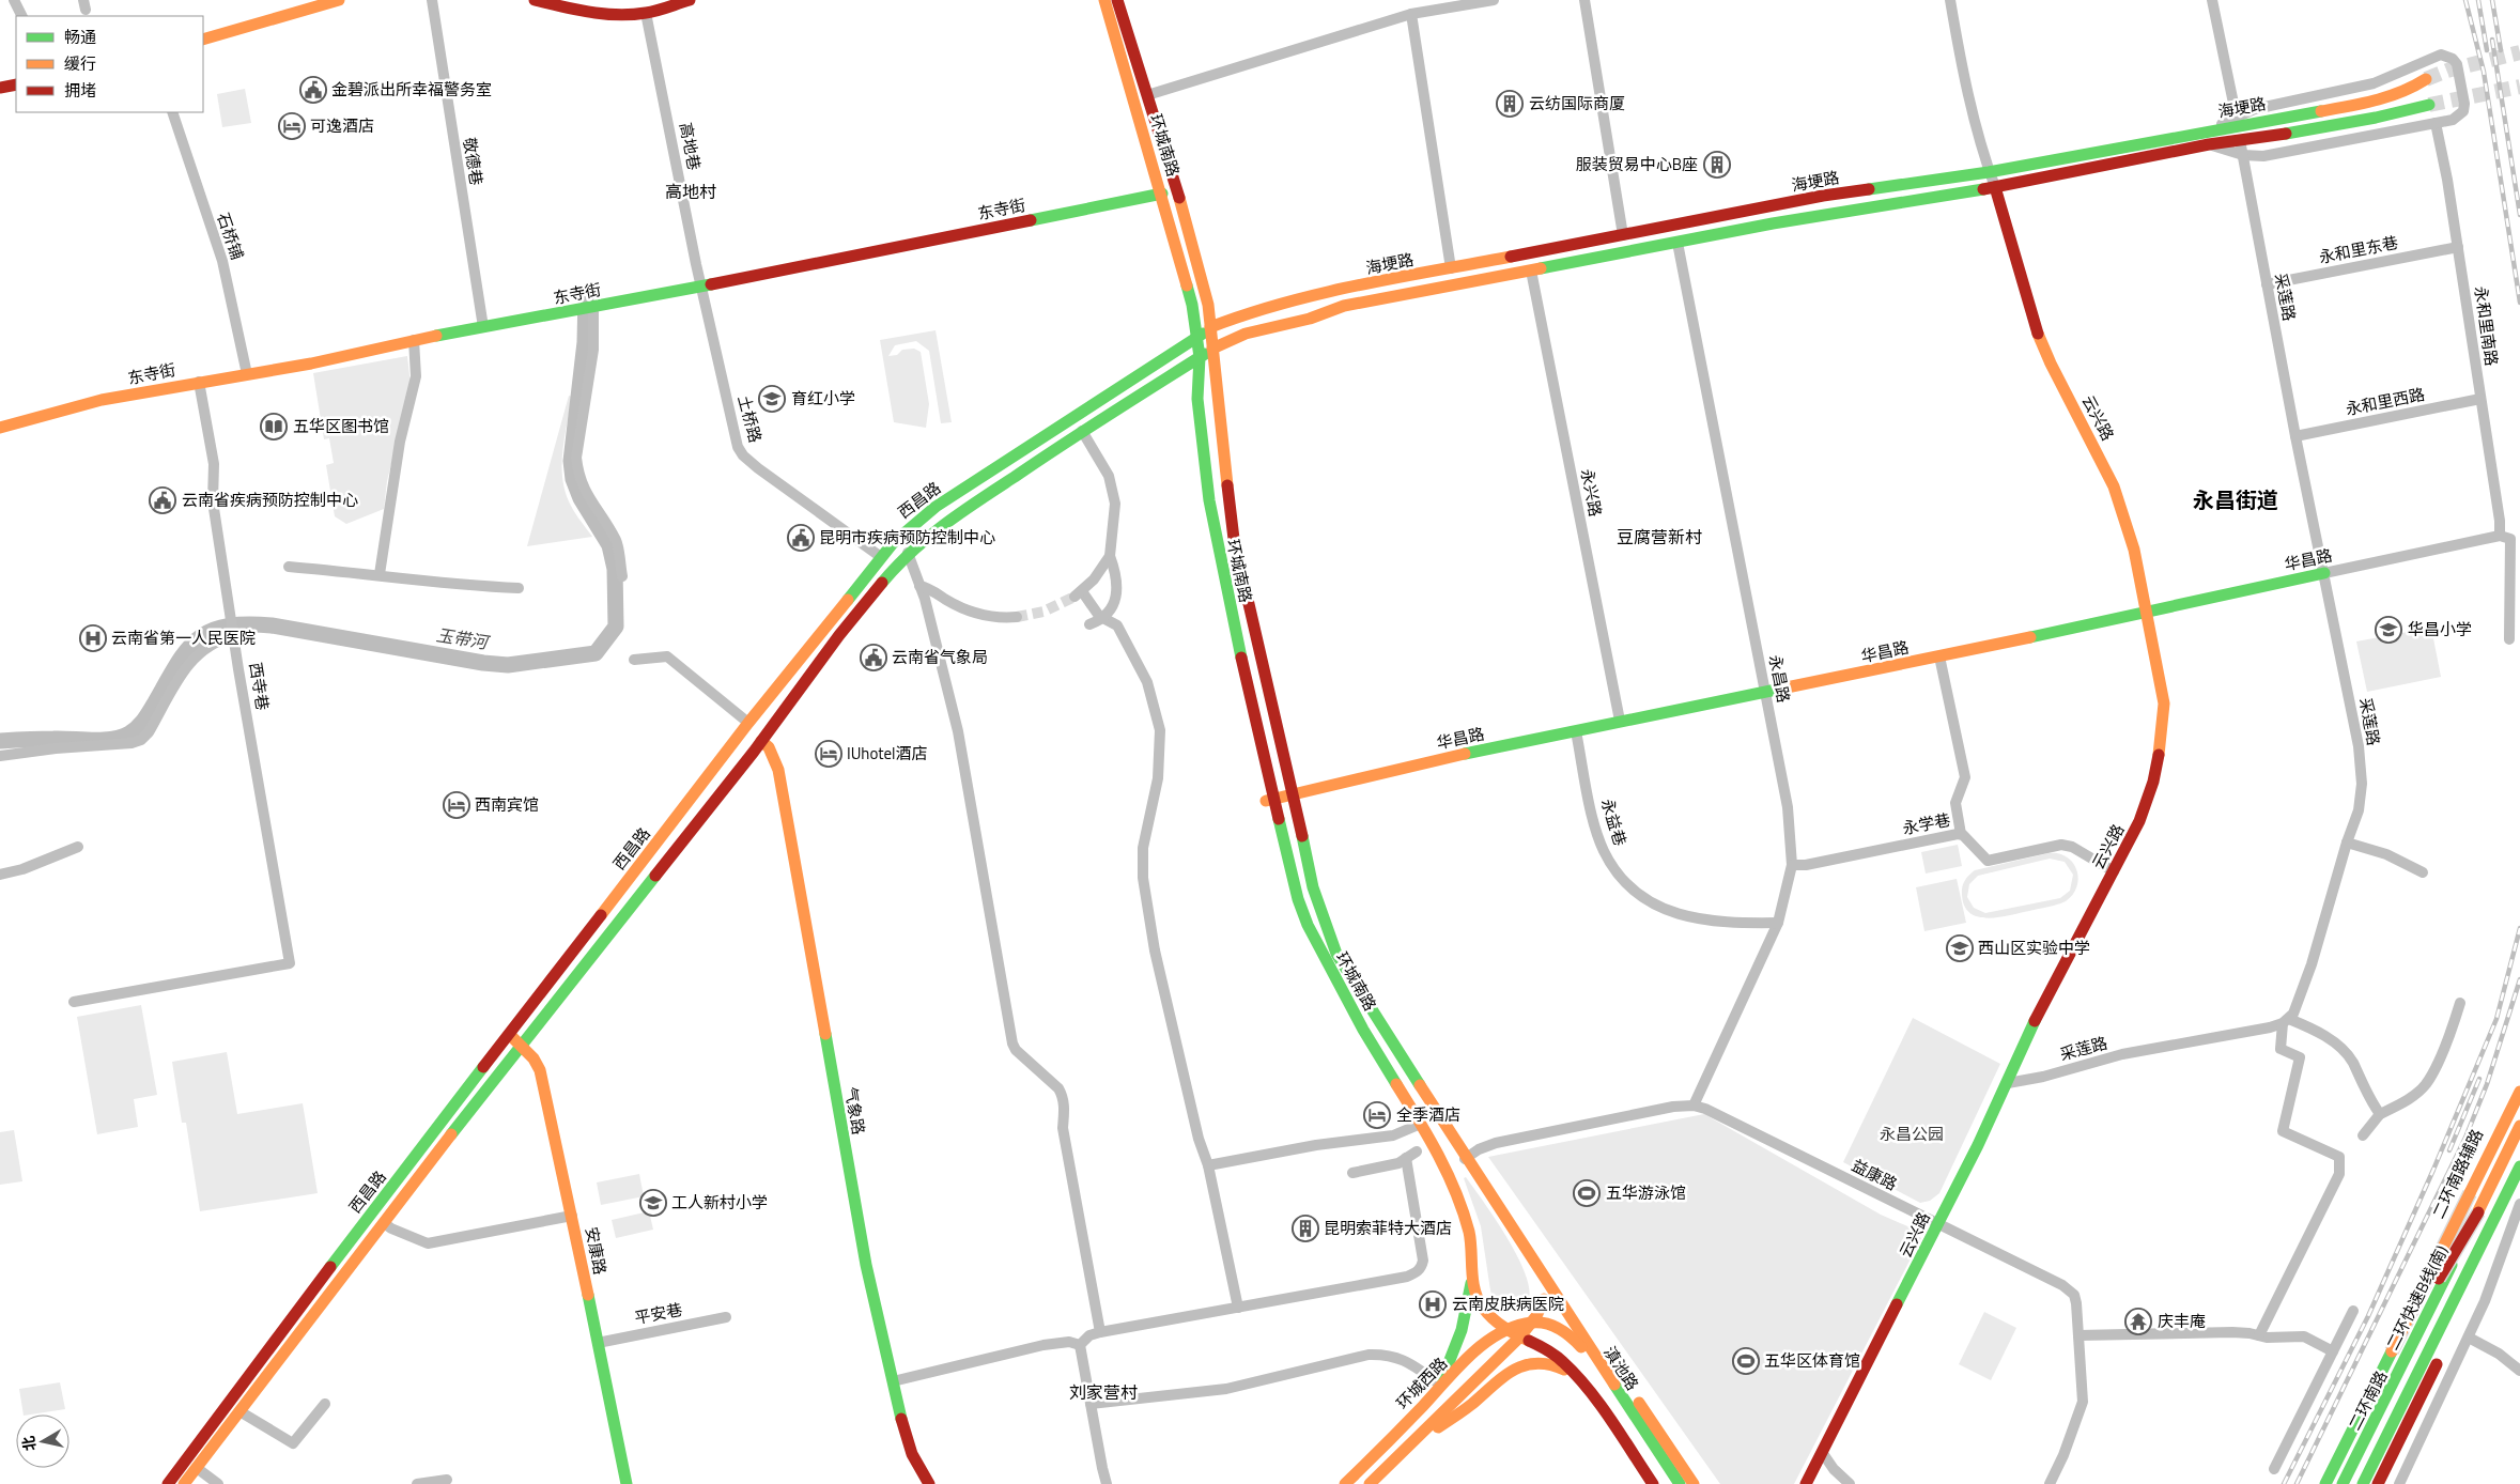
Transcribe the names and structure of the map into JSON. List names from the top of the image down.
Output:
{
  "streets": {
    "main road": [
      "海埂路",
      "环城南路",
      "东寺街",
      "云兴路",
      "西昌路",
      "华昌路",
      "气象路",
      "安康路",
      "二环快速B线(南)",
      "滇池路",
      "环城西路",
      "二环南路"
    ],
    "street": [
      "高地巷",
      "敬德巷",
      "石桥铺",
      "永和里东巷",
      "采莲路",
      "永和里南路",
      "永和里西路",
      "土桥路",
      "永兴路",
      "永昌路",
      "西寺巷",
      "永益巷",
      "永学巷",
      "二环南路辅路",
      "益康路",
      "平安巷"
    ]
  },
  "crossings": [
    ["海埂路", "环城南路"],
    ["海埂路", "采莲路"],
    ["海埂路", "云兴路"],
    ["海埂路", "永兴路"],
    ["海埂路", "西昌路"],
    ["海埂路", "永昌路"],
    ["环城南路", "东寺街"],
    ["环城南路", "西昌路"],
    ["环城南路", "华昌路"],
    ["环城南路", "益康路"],
    ["高地巷", "东寺街"],
    ["高地巷", "土桥路"],
    ["敬德巷", "东寺街"],
    ["东寺街", "石桥铺"],
    ["东寺街", "土桥路"],
    ["东寺街", "西寺巷"],
    ["永和里东巷", "采莲路"],
    ["永和里东巷", "永和里南路"],
    ["采莲路", "永和里西路"],
    ["采莲路", "云兴路"],
    ["采莲路", "华昌路"],
    ["永和里南路", "永和里西路"],
    ["永和里南路", "华昌路"],
    ["云兴路", "华昌路"],
    ["云兴路", "永学巷"],
    ["云兴路", "益康路"],
    ["土桥路", "西昌路"],
    ["永兴路", "华昌路"],
    ["西昌路", "气象路"],
    ["西昌路", "安康路"],
    ["华昌路", "永昌路"],
    ["华昌路", "永益巷"],
    ["永昌路", "永益巷"],
    ["永昌路", "永学巷"],
    ["永昌路", "益康路"],
    ["安康路", "平安巷"],
    ["二环快速B线(南)", "二环南路"]
  ],
  "districts": [
    "高地村",
    "永昌街道",
    "豆腐营新村",
    "刘家营村"
  ],
  "water": ["玉带河"],
  "parks": ["永昌公园"],
  "places": {
    "public building": [
      "金碧派出所幸福警务室",
      "云南省疾病预防控制中心",
      "昆明市疾病预防控制中心",
      "云南省气象局"
    ],
    "building": ["云纺国际商厦", "服装贸易中心B座", "昆明索菲特大酒店"],
    "hotel": [
      "可逸酒店",
      "IUhotel酒店",
      "西南宾馆",
      "全季酒店"
    ],
    "school or university": [
      "育红小学",
      "华昌小学",
      "西山区实验中学",
      "工人新村小学"
    ],
    "library": ["五华区图书馆"],
    "hospital": ["云南省第一人民医院", "云南皮肤病医院"],
    "sports": ["五华游泳馆", "五华区体育馆"],
    "temple": ["庆丰庵"]
  },
  "legend": ["畅通", "缓行", "拥堵"],
  "north": "left"
}
